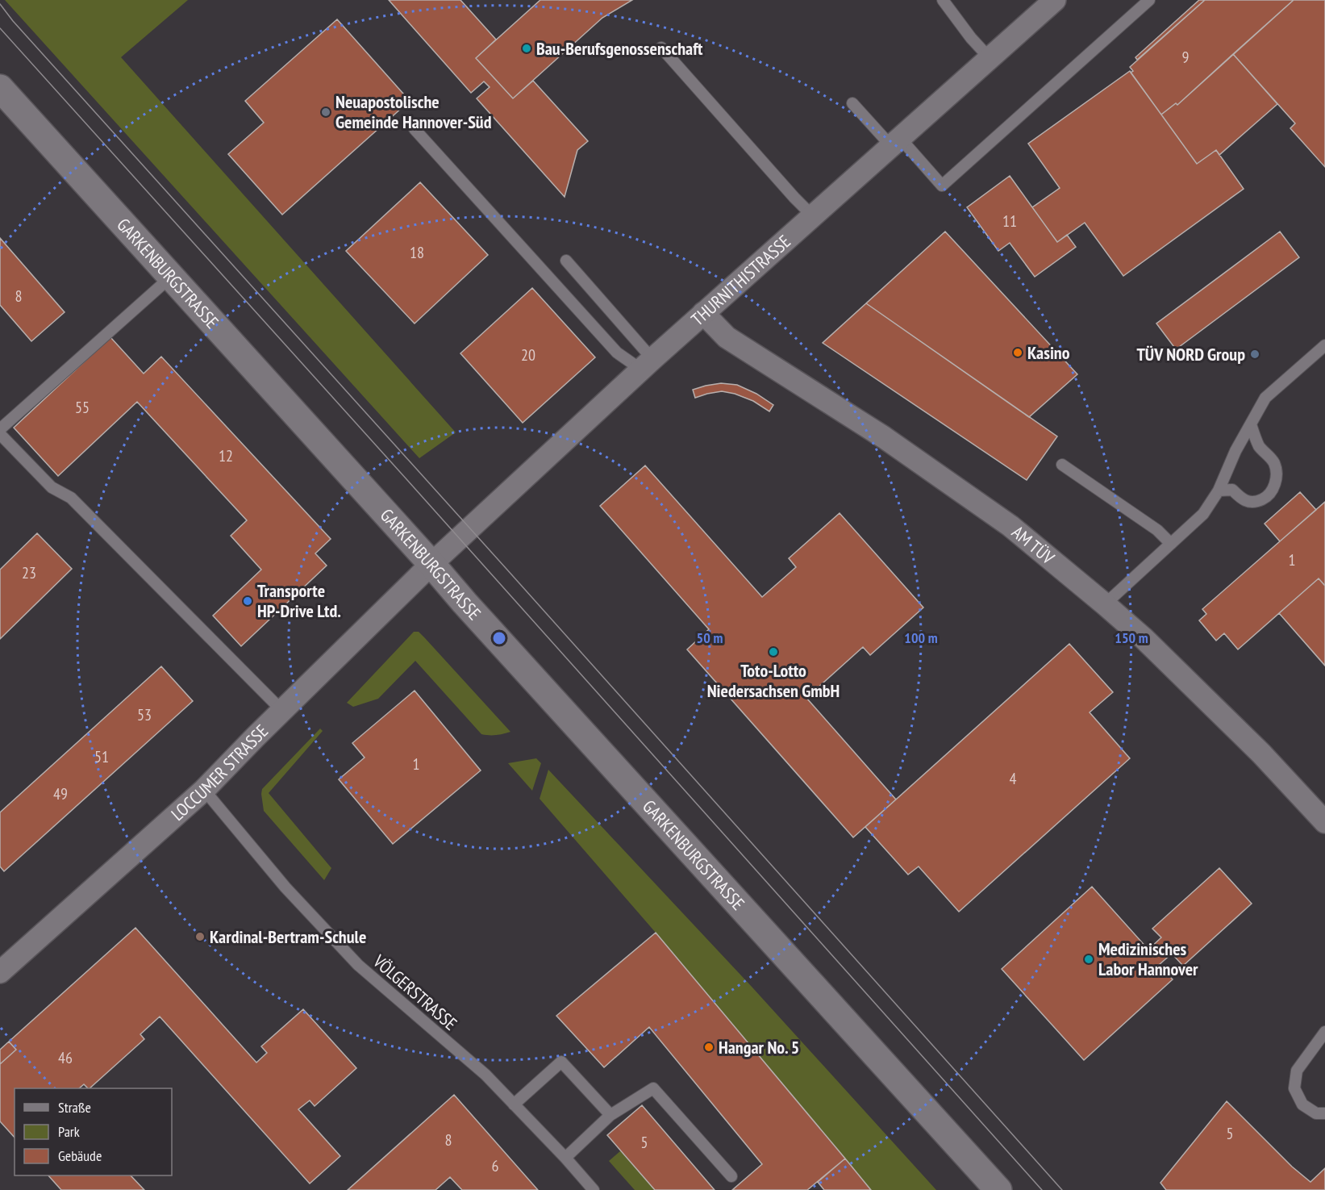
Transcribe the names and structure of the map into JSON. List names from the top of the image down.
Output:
{
  "streets": {
    "main road": ["GARKENBURGSTRASSE"],
    "street": ["THURNITHISTRASSE", "AM TÜV", "LOCCUMER STRASSE"],
    "lane": ["VÖLGERSTRASSE"]
  },
  "crossings": [
    ["GARKENBURGSTRASSE", "THURNITHISTRASSE"],
    ["GARKENBURGSTRASSE", "LOCCUMER STRASSE"],
    ["THURNITHISTRASSE", "AM TÜV"],
    ["THURNITHISTRASSE", "LOCCUMER STRASSE"],
    ["LOCCUMER STRASSE", "VÖLGERSTRASSE"]
  ],
  "places": [
    "Bau-Berufsgenossenschaft",
    "Neuapostolische Gemeinde Hannover-Süd",
    "Kasino",
    "TÜV NORD Group",
    "Transporte HP-Drive Ltd.",
    "Toto-Lotto Niedersachsen GmbH",
    "Kardinal-Bertram-Schule",
    "Medizinisches Labor Hannover",
    "Hangar No. 5"
  ],
  "house_numbers": [
    "9",
    "11",
    "18",
    "8",
    "20",
    "55",
    "12",
    "1",
    "23",
    "53",
    "51",
    "1",
    "4",
    "49",
    "46",
    "5",
    "8",
    "5",
    "6"
  ],
  "legend": ["Straße", "Park", "Gebäude"],
  "rings": ["50 m", "100 m", "150 m"]
}
